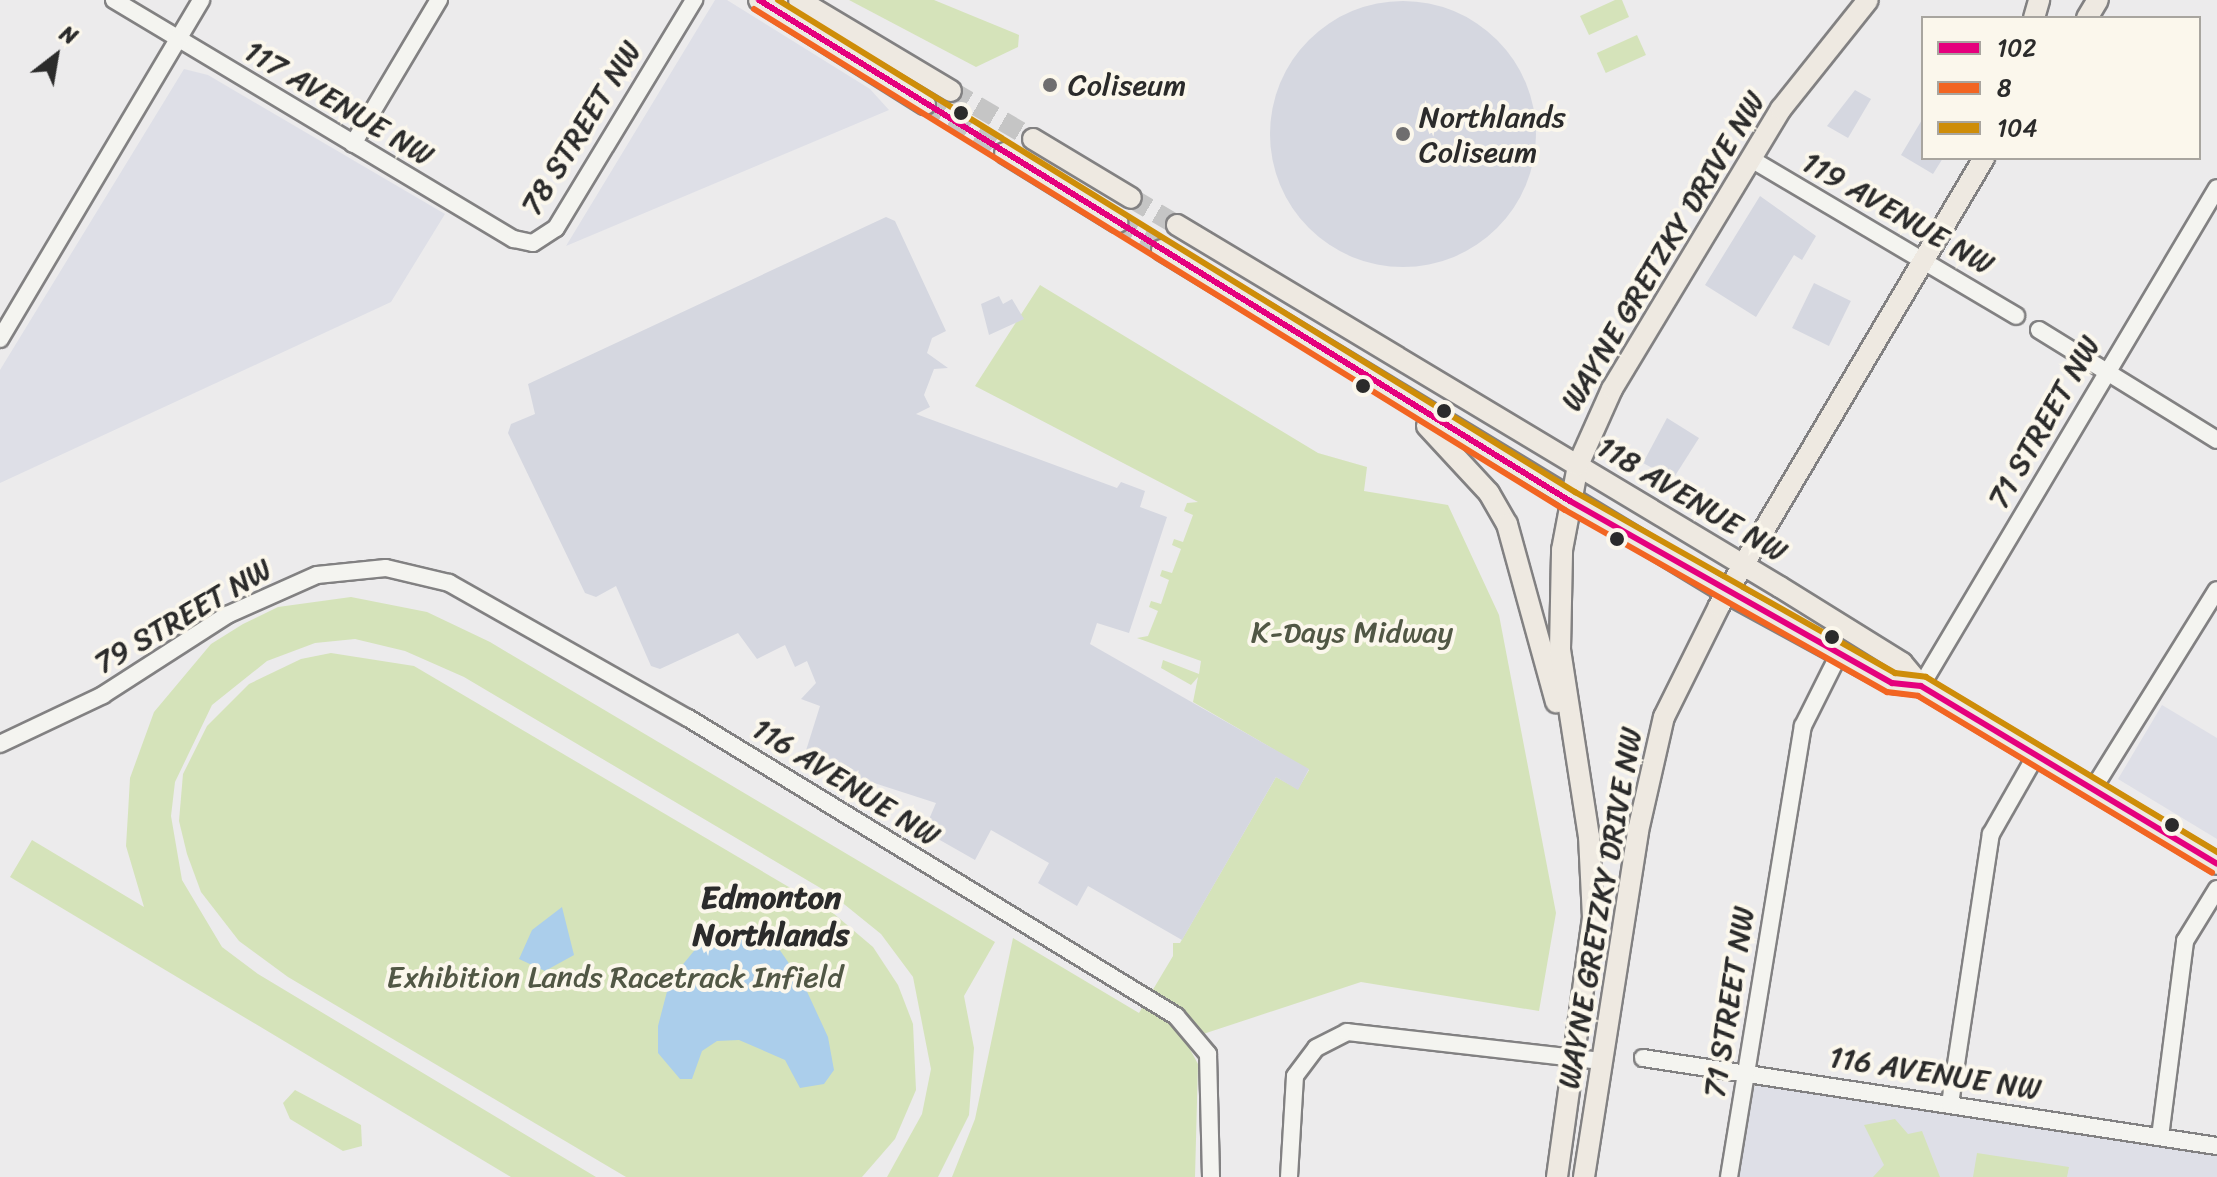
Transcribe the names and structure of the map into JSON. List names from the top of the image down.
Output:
{
  "streets": {
    "main road": ["WAYNE GRETZKY DRIVE NW", "118 AVENUE NW"],
    "street": [
      "117 AVENUE NW",
      "78 STREET NW",
      "119 AVENUE NW",
      "71 STREET NW",
      "79 STREET NW",
      "116 AVENUE NW"
    ]
  },
  "crossings": [
    ["117 AVENUE NW", "78 STREET NW"],
    ["119 AVENUE NW", "WAYNE GRETZKY DRIVE NW"],
    ["WAYNE GRETZKY DRIVE NW", "118 AVENUE NW"],
    ["71 STREET NW", "118 AVENUE NW"],
    ["71 STREET NW", "116 AVENUE NW"],
    ["79 STREET NW", "116 AVENUE NW"]
  ],
  "districts": ["Edmonton Northlands"],
  "parks": ["K-Days Midway", "Exhibition Lands Racetrack Infield"],
  "places": ["Coliseum", "Northlands Coliseum"],
  "lines": ["transit line 102", "transit line 104", "transit line 8"],
  "legend": ["102", "8", "104"],
  "north": "top right"
}
